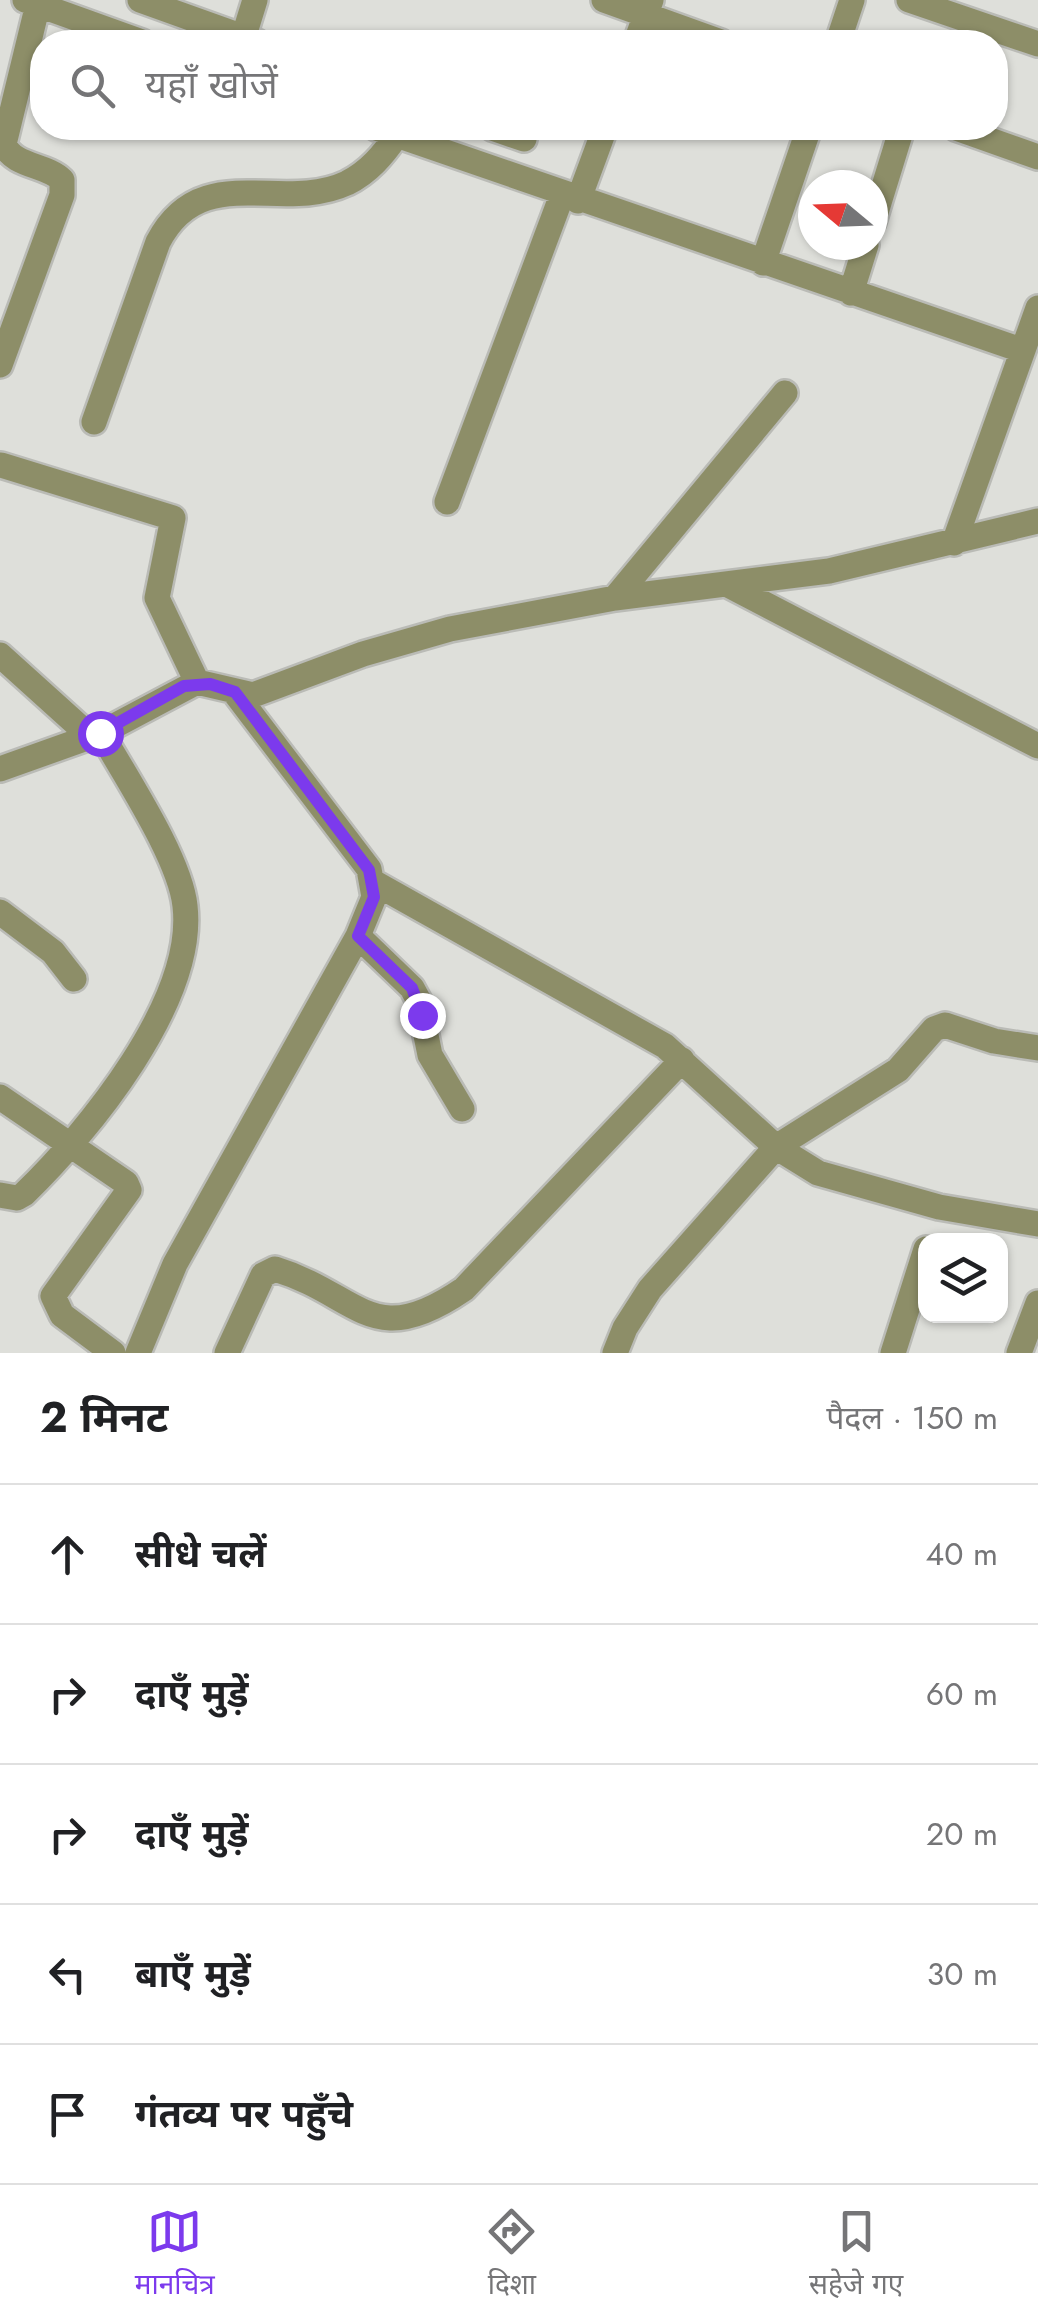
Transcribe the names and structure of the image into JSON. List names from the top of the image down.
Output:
{
  "north": "left",
  "page": {
    "search": "यहाँ खोजें",
    "heading": ["2 मिनट", "पैदल · 150 m"],
    "list": [
      ["सीधे चलें", "40 m"],
      ["दाएँ मुड़ें", "60 m"],
      ["दाएँ मुड़ें", "20 m"],
      ["बाएँ मुड़ें", "30 m"],
      "गंतव्य पर पहुँचे"
    ],
    "nav": ["मानचित्र", "दिशा", "सहेजे गए"]
  }
}
